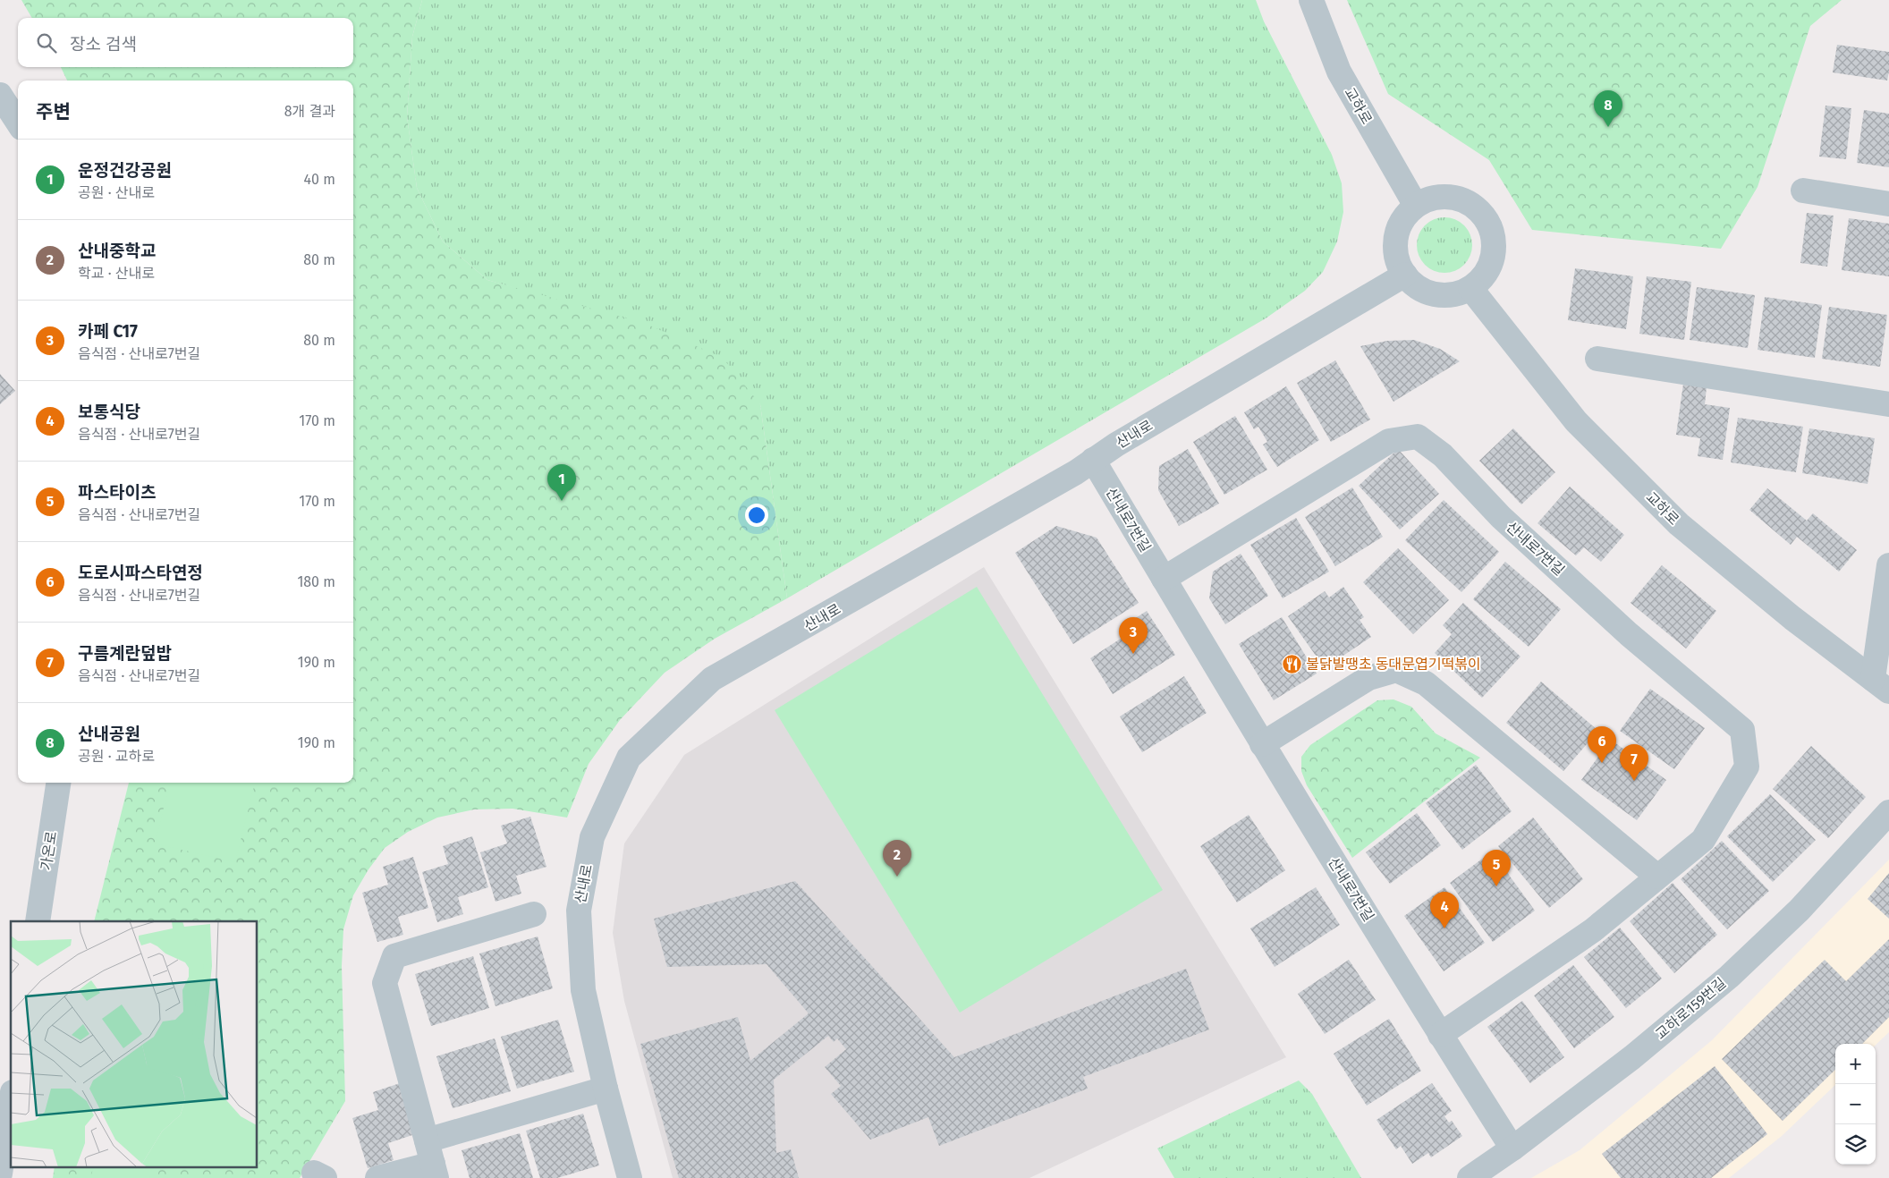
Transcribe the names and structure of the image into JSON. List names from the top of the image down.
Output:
{
  "streets": {
    "street": [
      "교하로",
      "산내로",
      "산내로7번길",
      "가온로",
      "교하로159번길"
    ]
  },
  "crossings": [
    ["교하로", "산내로"],
    ["산내로", "산내로7번길"],
    ["산내로7번길", "교하로159번길"]
  ],
  "places": {
    "restaurant": ["불닭발땡초 동대문엽기떡볶이"]
  },
  "page": {
    "search": "장소 검색",
    "heading": ["주변", "8개 결과"],
    "pins": [
      "8",
      "1",
      "3",
      "6",
      "7",
      "2",
      "5",
      "4"
    ],
    "list": [
      {
        "mark": "1",
        "name": "운정건강공원",
        "note": "공원 · 산내로",
        "value": "40 m"
      },
      {
        "mark": "2",
        "name": "산내중학교",
        "note": "학교 · 산내로",
        "value": "80 m"
      },
      {
        "mark": "3",
        "name": "카페 C17",
        "note": "음식점 · 산내로7번길",
        "value": "80 m"
      },
      {
        "mark": "4",
        "name": "보통식당",
        "note": "음식점 · 산내로7번길",
        "value": "170 m"
      },
      {
        "mark": "5",
        "name": "파스타이츠",
        "note": "음식점 · 산내로7번길",
        "value": "170 m"
      },
      {
        "mark": "6",
        "name": "도로시파스타연정",
        "note": "음식점 · 산내로7번길",
        "value": "180 m"
      },
      {
        "mark": "7",
        "name": "구름계란덮밥",
        "note": "음식점 · 산내로7번길",
        "value": "190 m"
      },
      {
        "mark": "8",
        "name": "산내공원",
        "note": "공원 · 교하로",
        "value": "190 m"
      }
    ],
    "map_buttons": ["+", "−"]
  }
}
